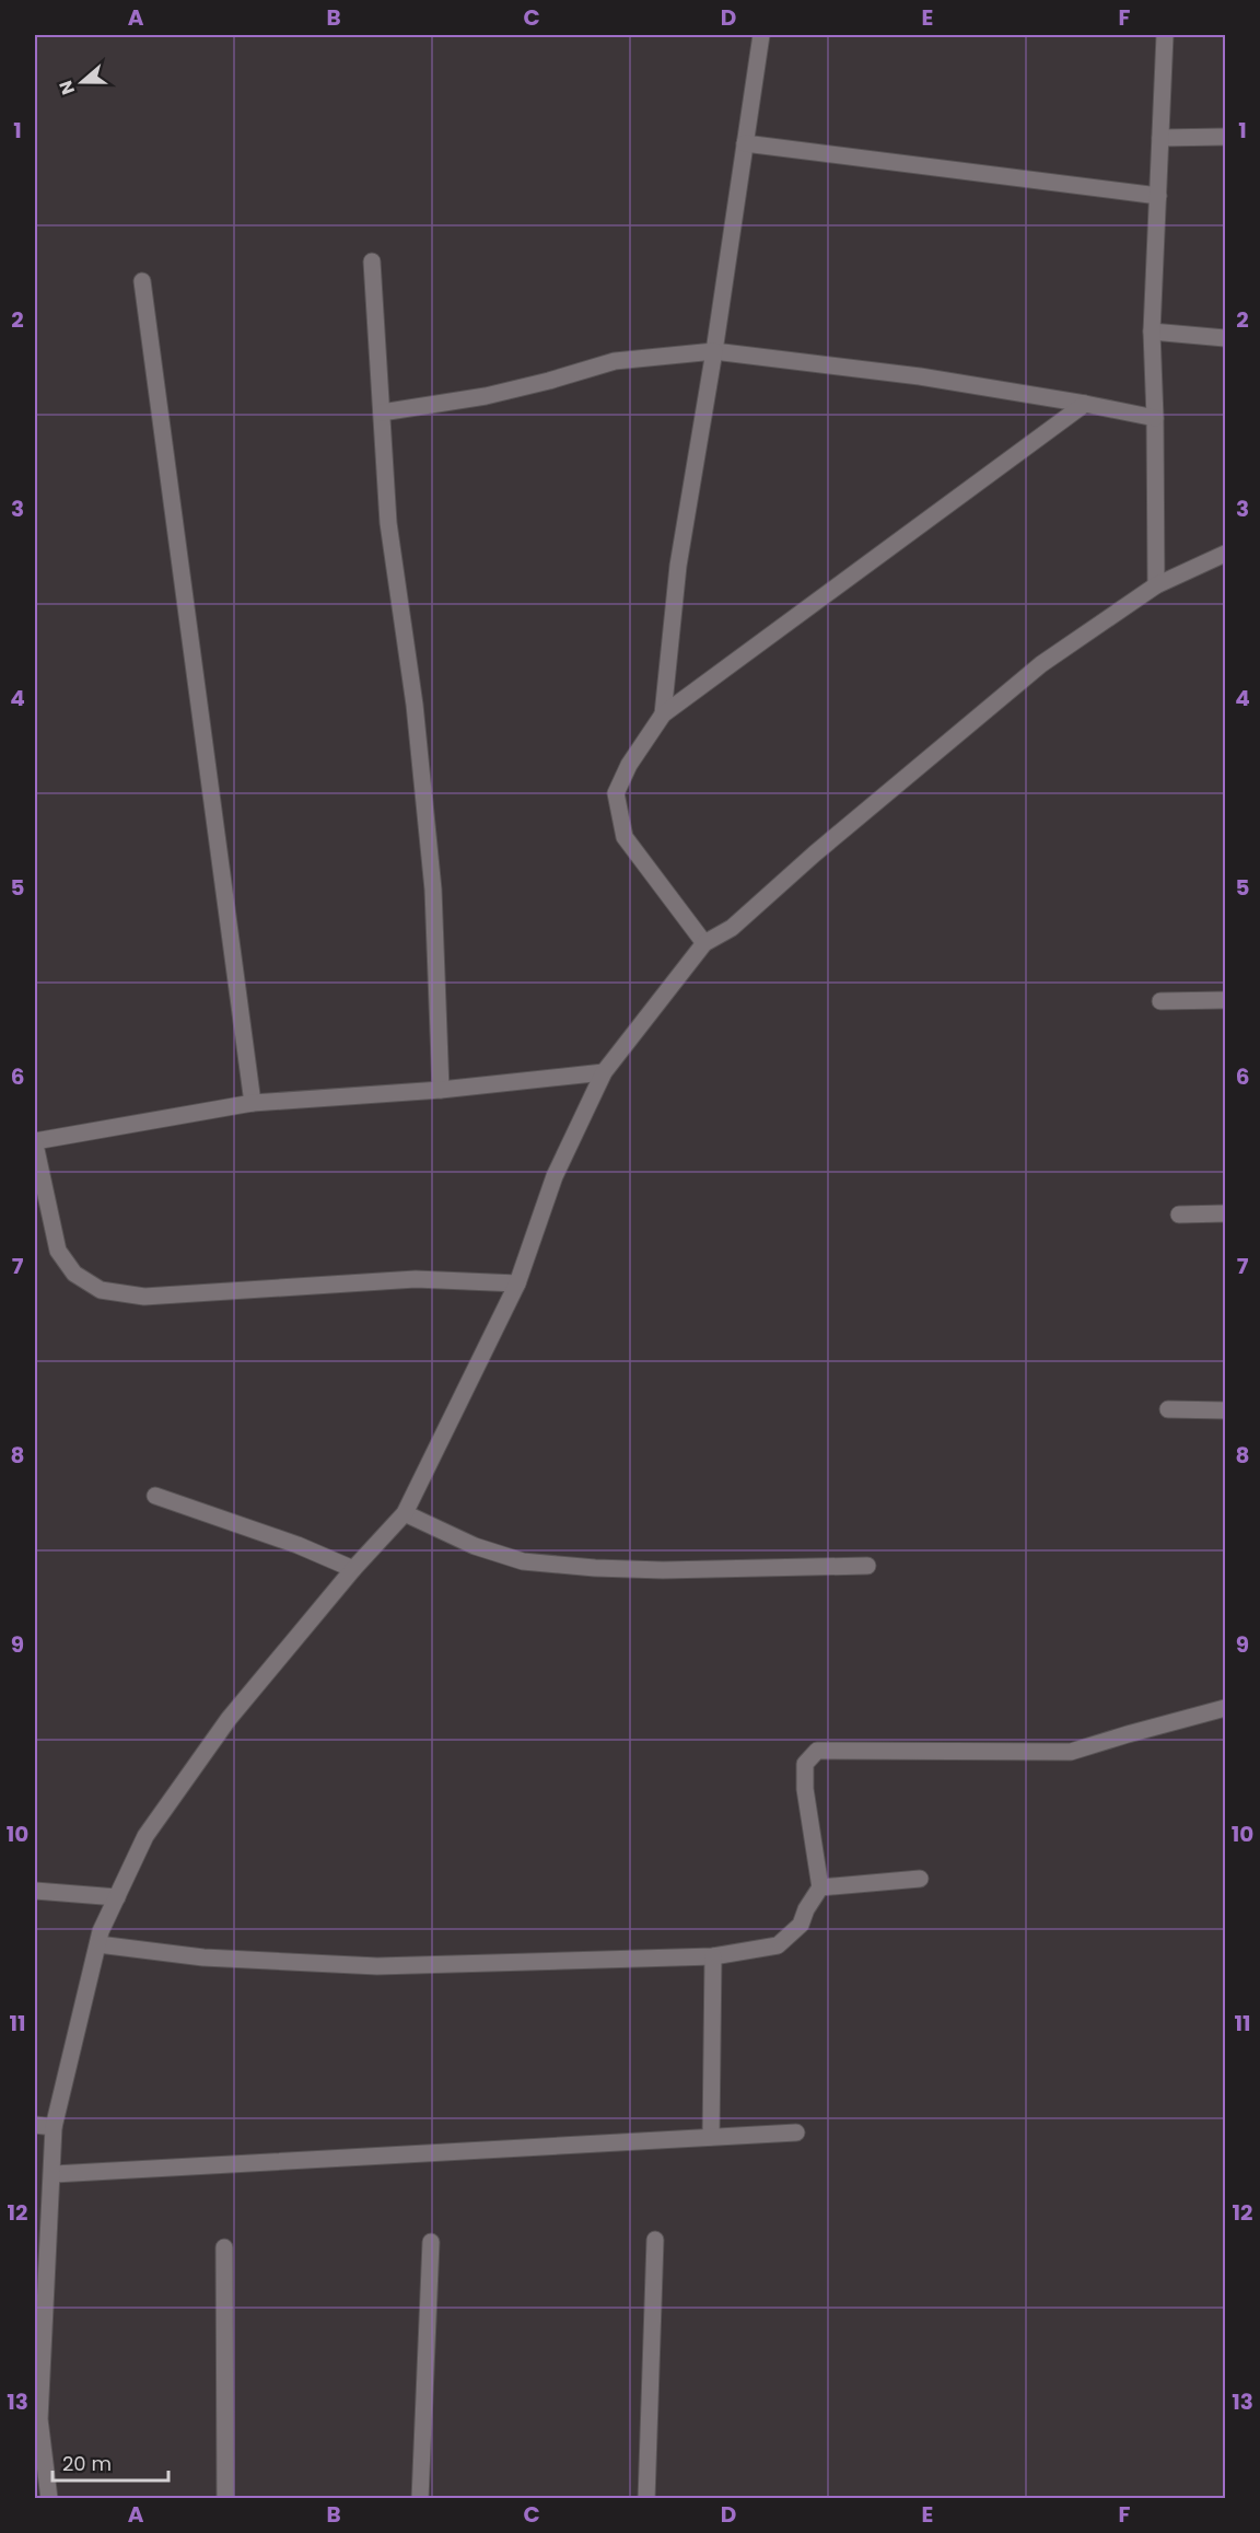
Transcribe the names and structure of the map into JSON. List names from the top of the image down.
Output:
{
  "scale_bar": "20 m",
  "north": "left",
  "grid": {
    "columns": [
      "A",
      "B",
      "C",
      "D",
      "E",
      "F"
    ],
    "rows": [
      "1",
      "2",
      "3",
      "4",
      "5",
      "6",
      "7",
      "8",
      "9",
      "10",
      "11",
      "12",
      "13"
    ]
  }
}
